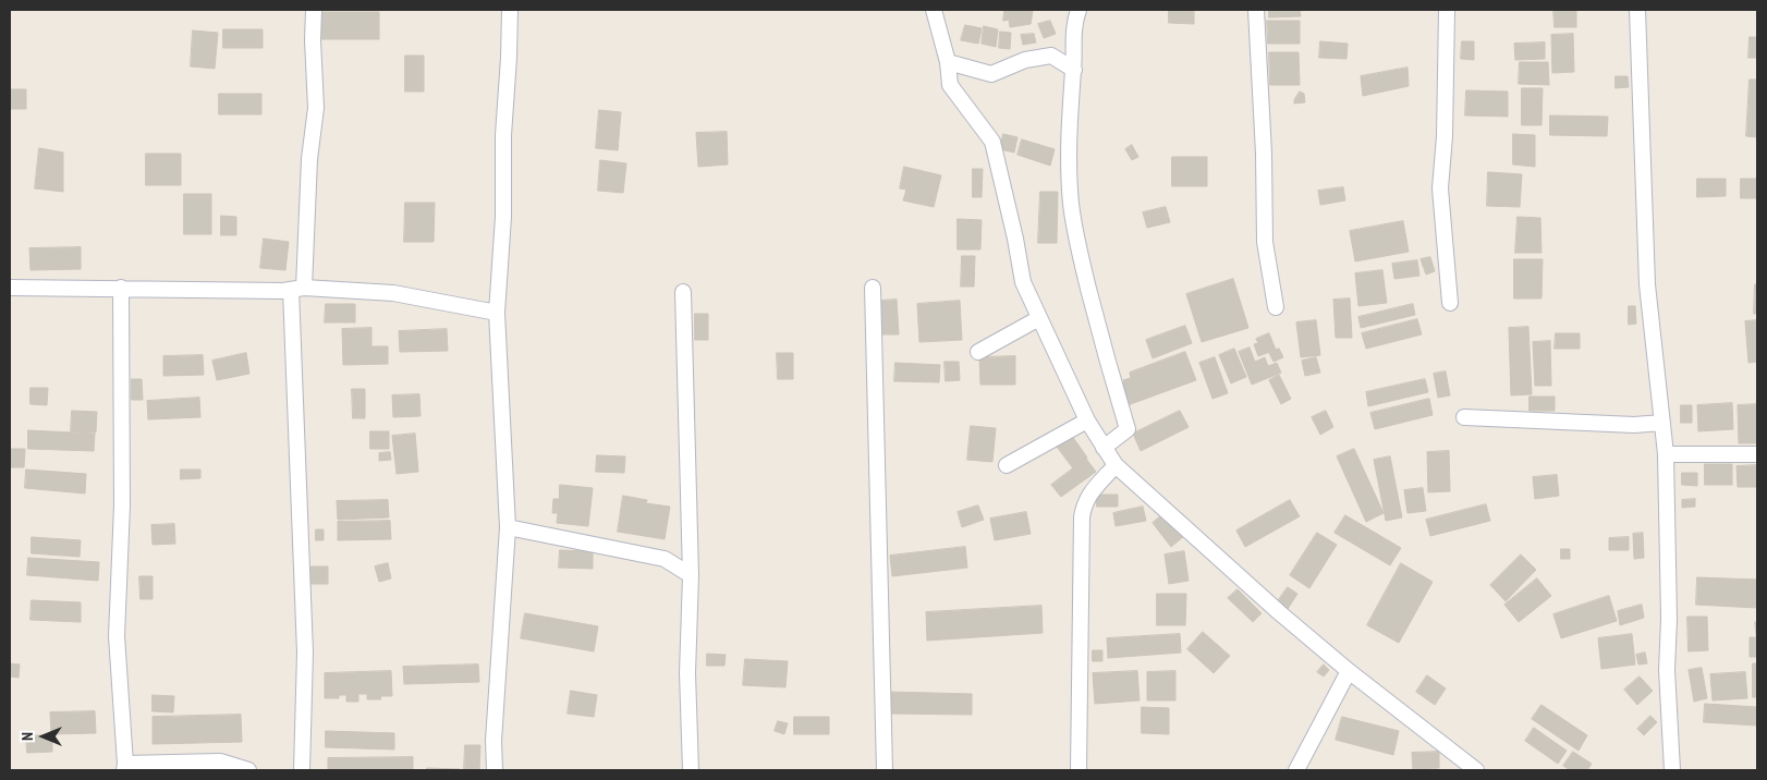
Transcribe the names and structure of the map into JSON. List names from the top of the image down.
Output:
{
  "north": "left"
}
